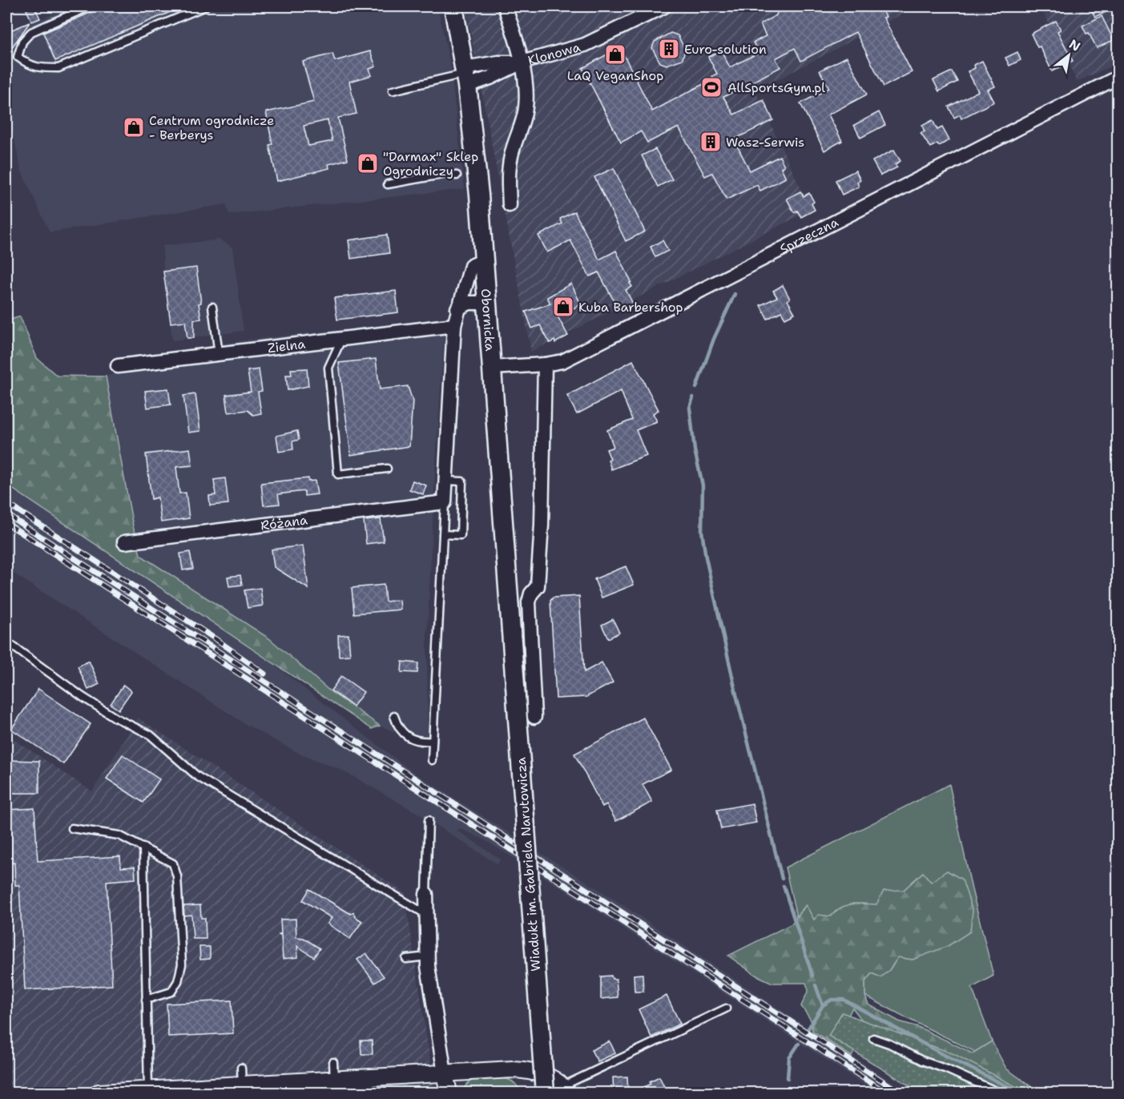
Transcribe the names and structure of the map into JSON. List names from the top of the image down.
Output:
{
  "streets": {
    "main road": ["Obornicka", "Wiadukt im. Gabriela Narutowicza"],
    "street": [
      "Klonowa",
      "Sprzeczna",
      "Zielna",
      "Różana"
    ]
  },
  "crossings": [
    ["Sprzeczna", "Obornicka"],
    ["Obornicka", "Wiadukt im. Gabriela Narutowicza"]
  ],
  "places": {
    "building": ["Euro-solution", "Wasz-Serwis"],
    "shop": [
      "LaQ VeganShop",
      "Centrum ogrodnicze - Berberys",
      "\"Darmax\" Sklep Ogrodniczy",
      "Kuba Barbershop"
    ],
    "sports": ["AllSportsGym.pl"]
  },
  "north": "top right"
}
